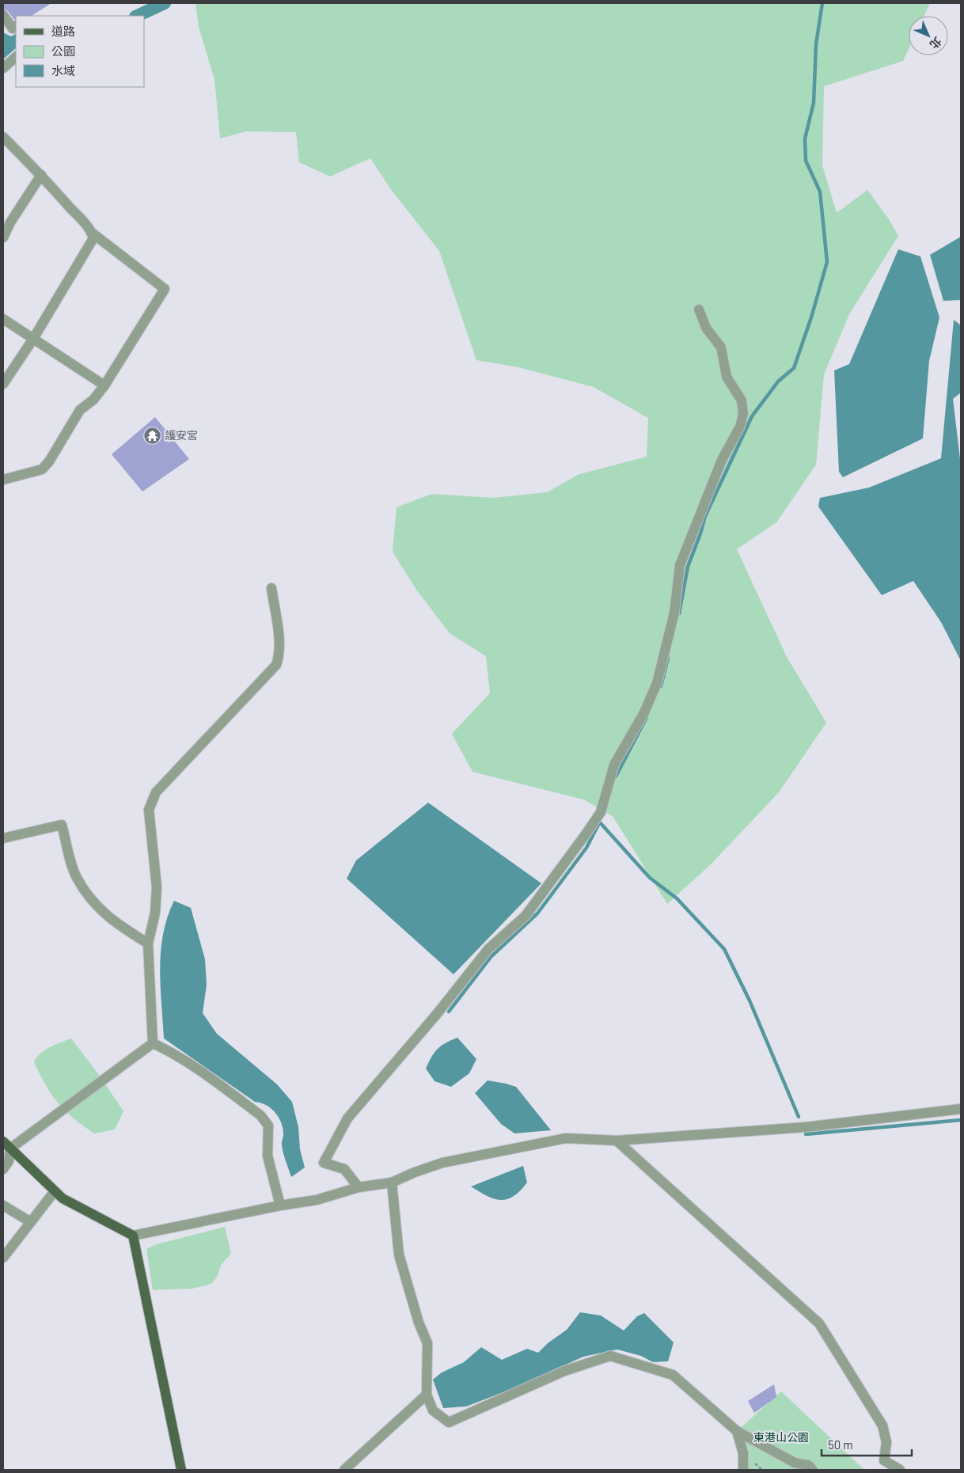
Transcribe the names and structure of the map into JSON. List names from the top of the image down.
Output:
{
  "parks": ["東港山公園"],
  "places": {
    "temple": ["護安宮"]
  },
  "legend": ["道路", "公園", "水域"],
  "scale_bar": "50 m",
  "north": "bottom right"
}
